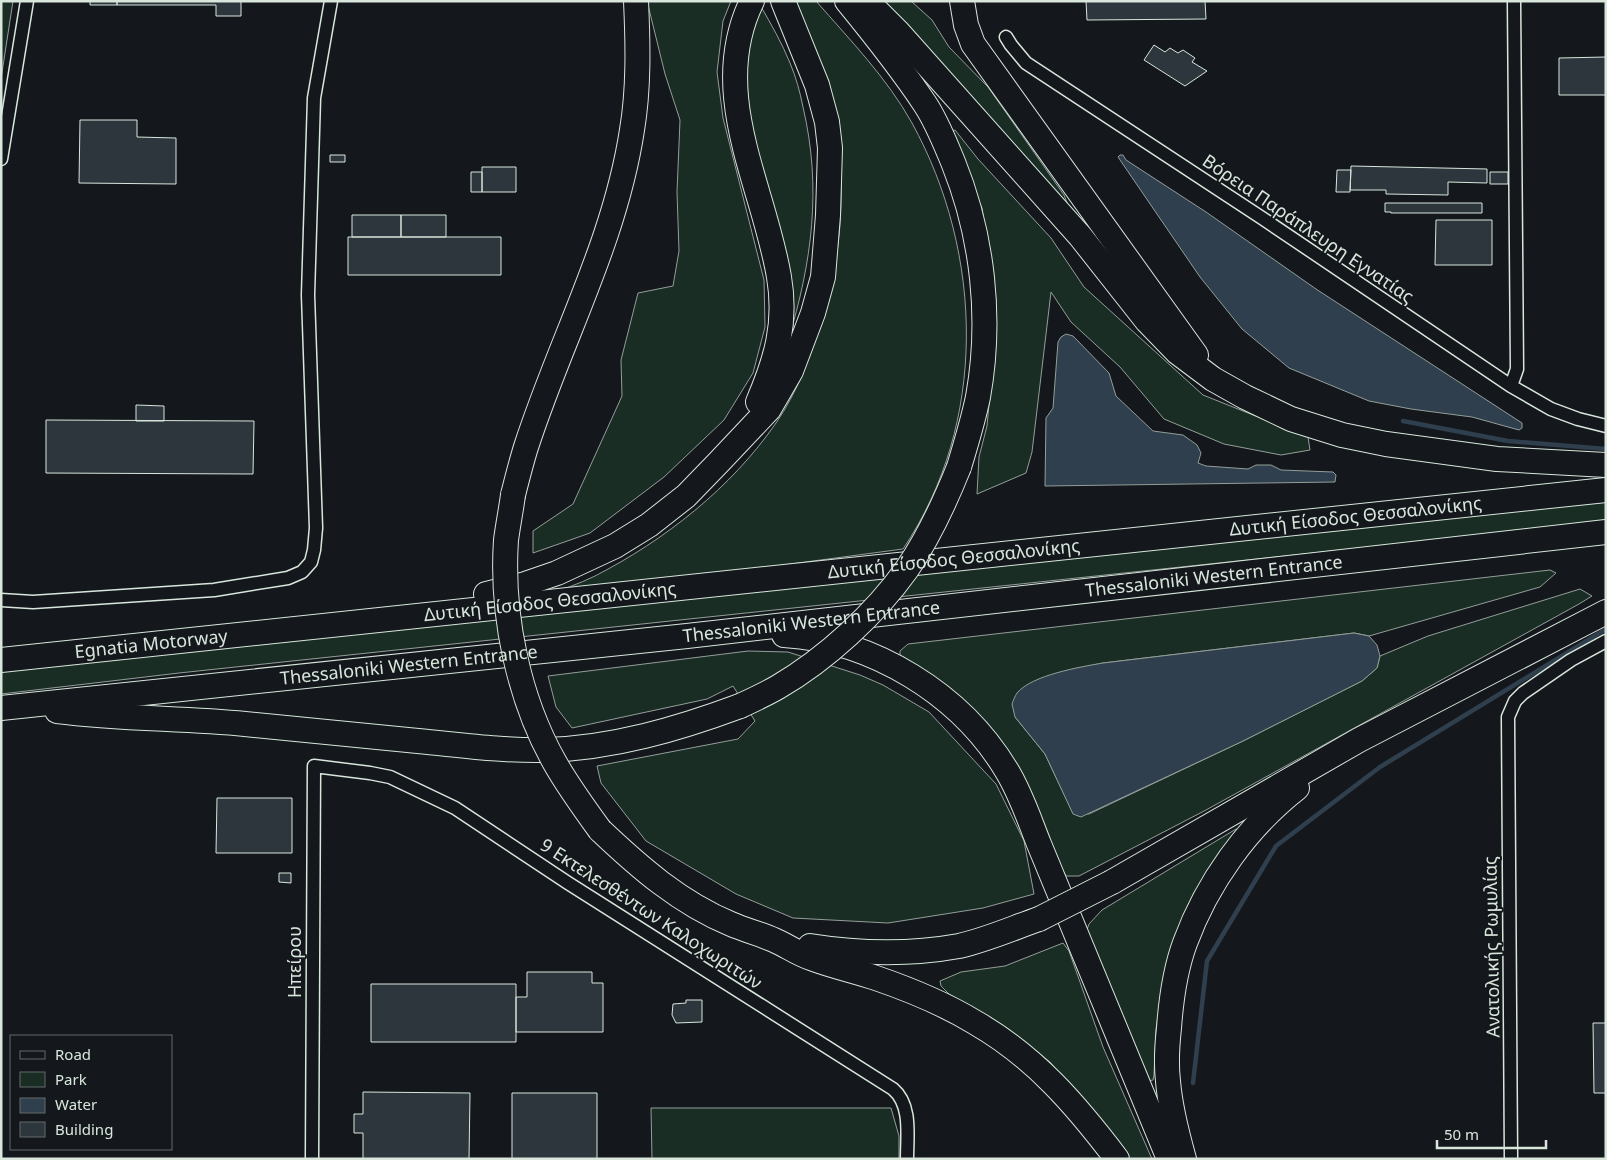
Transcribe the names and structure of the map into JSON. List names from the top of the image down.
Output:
{
  "streets": {
    "highway": ["Δυτική Είσοδος Θεσσαλονίκης", "Thessaloniki Western Entrance", "Egnatia Motorway"],
    "street": [
      "Βόρεια Παράπλευρη Εγνατίας",
      "9 Εκτελεσθέντων Καλοχωριτών",
      "Ανατολικής Ρωμυλίας",
      "Ηπείρου"
    ]
  },
  "crossings": [
    ["Δυτική Είσοδος Θεσσαλονίκης", "Egnatia Motorway"],
    ["9 Εκτελεσθέντων Καλοχωριτών", "Ηπείρου"]
  ],
  "legend": [
    "Road",
    "Park",
    "Water",
    "Building"
  ],
  "scale_bar": "50 m"
}
